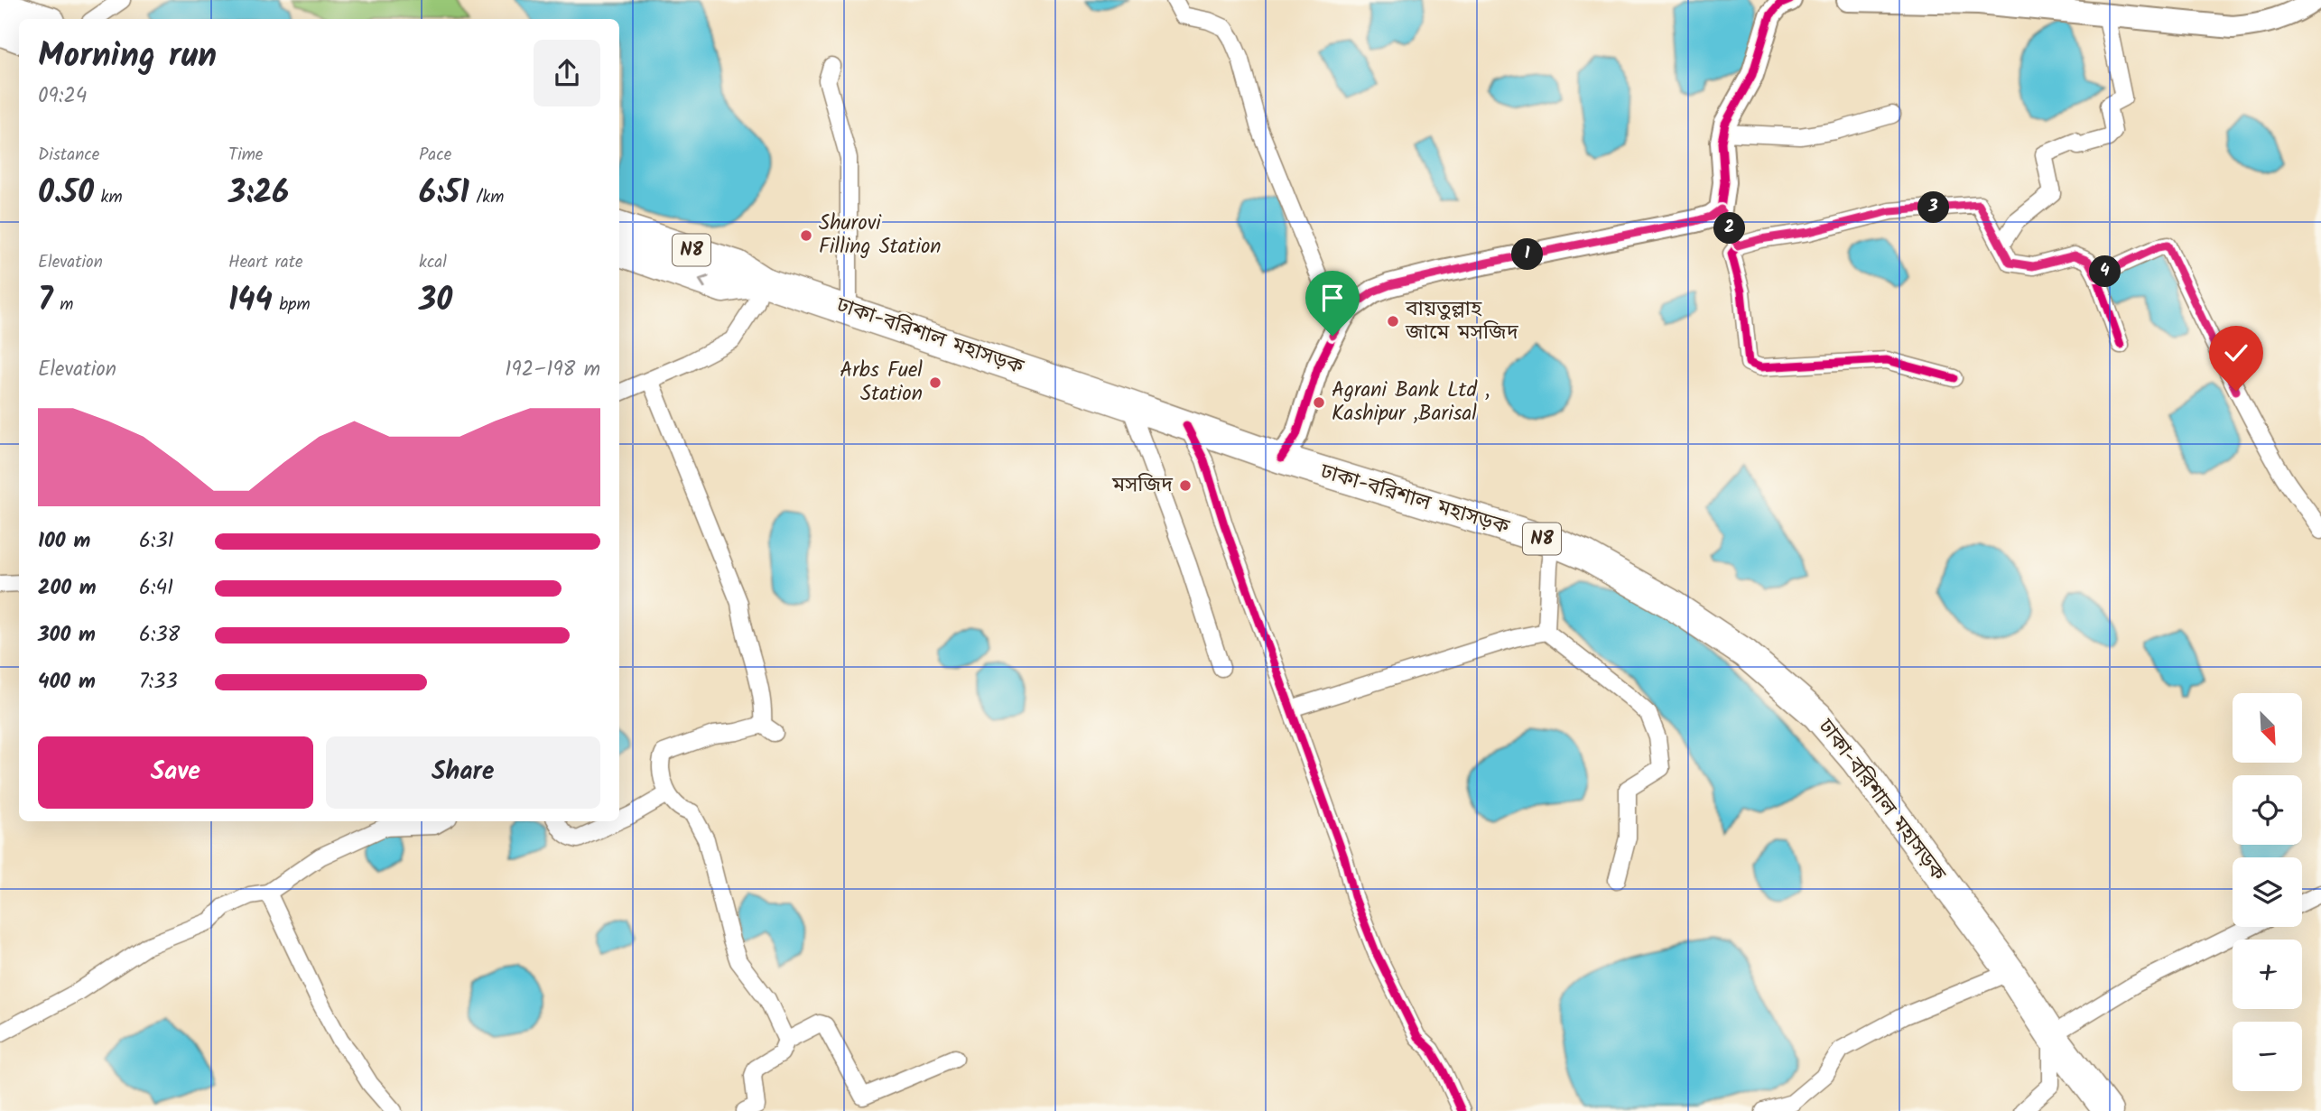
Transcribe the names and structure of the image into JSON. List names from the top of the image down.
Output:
{
  "streets": {
    "highway": ["N8", "ঢাকা-বরিশাল মহাসড়ক"]
  },
  "places": [
    "Shurovi Filling Station",
    "বায়তুল্লাহ জামে মসজিদ",
    "Arbs Fuel Station",
    "Agrani Bank Ltd , Kashipur ,Barisal",
    "মসজিদ"
  ],
  "north": "bottom right",
  "page": {
    "heading": ["Morning run", "09:24"],
    "stats": [
      ["Distance", "0.50 km"],
      ["Time", "3:26"],
      ["Pace", "6:51 /km"],
      ["Elevation", "7 m"],
      ["Heart rate", "144 bpm"],
      ["kcal", "30"]
    ],
    "pins": [
      "3",
      "2",
      "1",
      "4"
    ],
    "chart": ["Elevation", "192–198 m"],
    "list": [
      {
        "name": "100 m",
        "note": "6:31"
      },
      {
        "name": "200 m",
        "note": "6:41"
      },
      {
        "name": "300 m",
        "note": "6:38"
      },
      {
        "name": "400 m",
        "note": "7:33"
      }
    ],
    "map_buttons": ["+", "−"],
    "buttons": ["Save", "Share"]
  }
}
